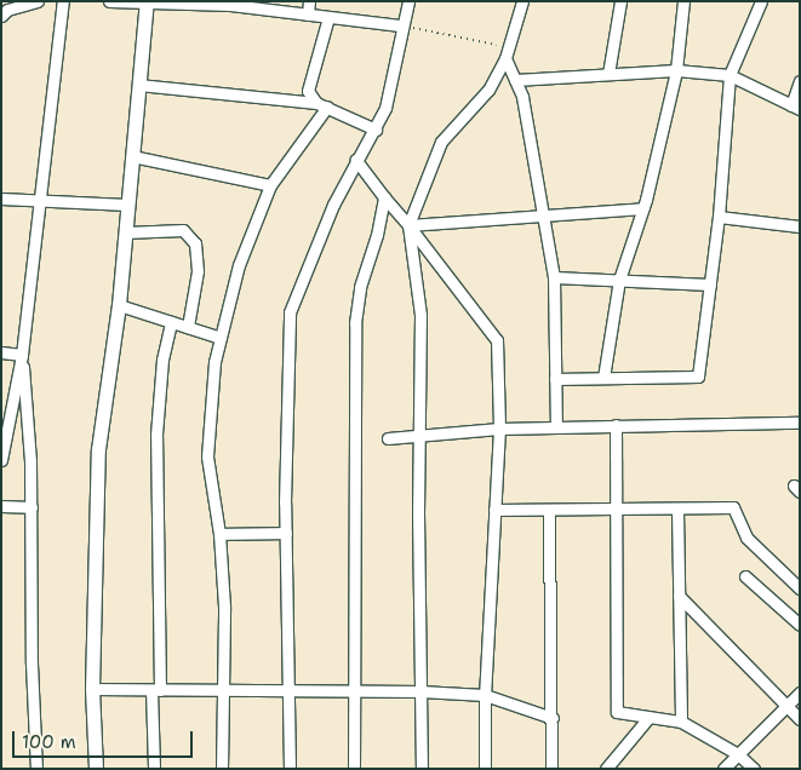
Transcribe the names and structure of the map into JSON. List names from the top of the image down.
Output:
{
  "scale_bar": "100 m"
}
